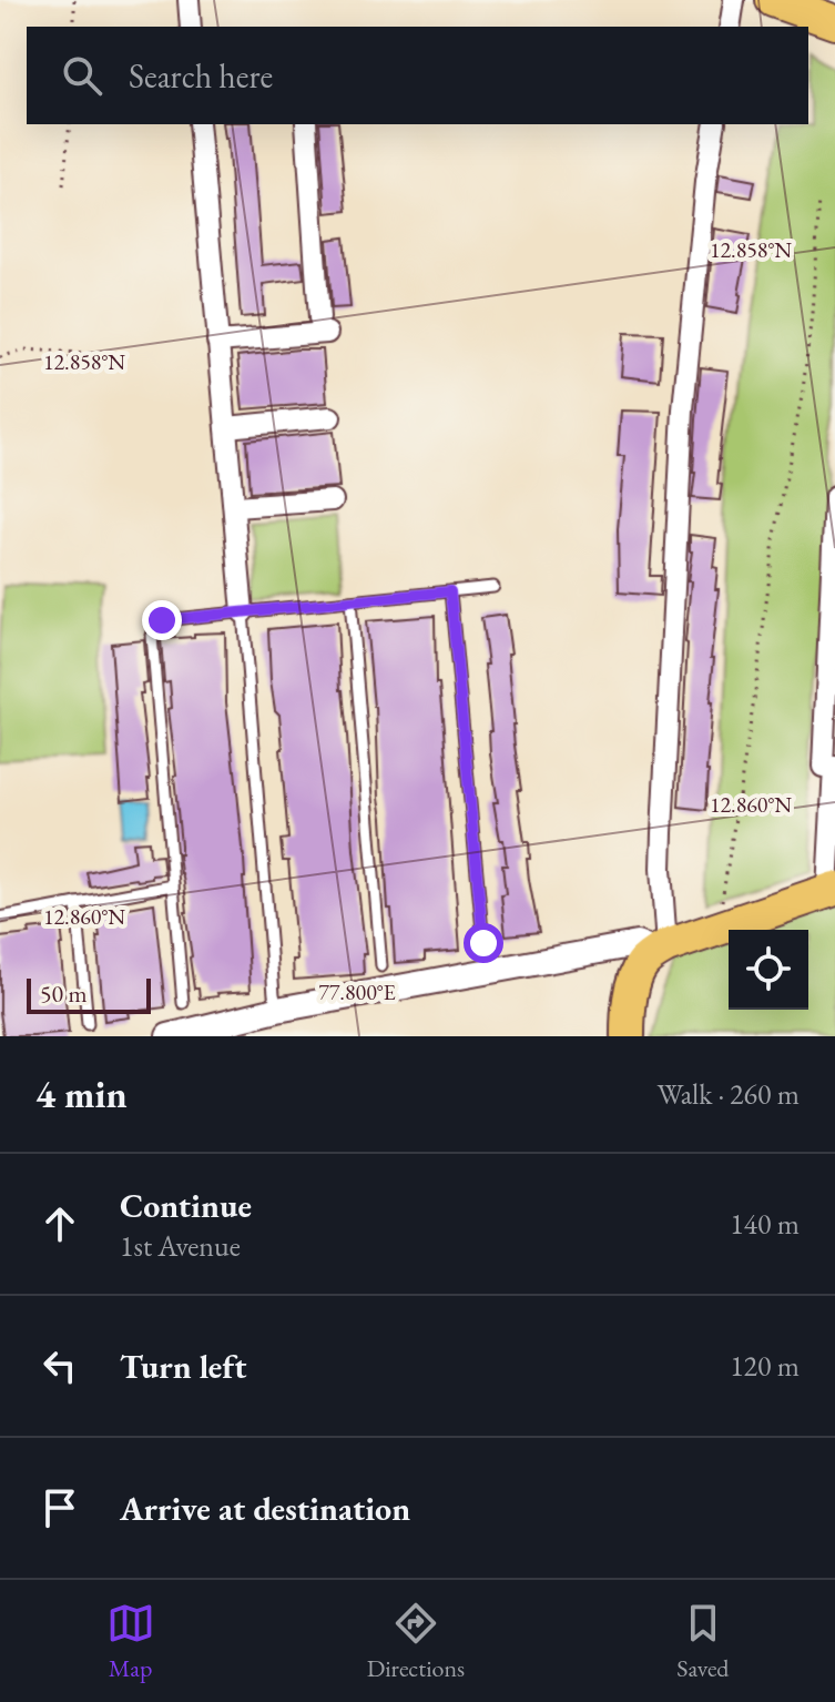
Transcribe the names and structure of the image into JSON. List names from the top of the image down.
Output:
{
  "scale_bar": "50 m",
  "page": {
    "search": "Search here",
    "scale": "50 m",
    "heading": ["4 min", "Walk · 260 m"],
    "list": [
      ["Continue", "1st Avenue", "140 m"],
      ["Turn left", "120 m"],
      "Arrive at destination"
    ],
    "nav": ["Map", "Directions", "Saved"]
  },
  "coordinates": ["12.858°N", "12.860°N", "77.800°E"]
}
